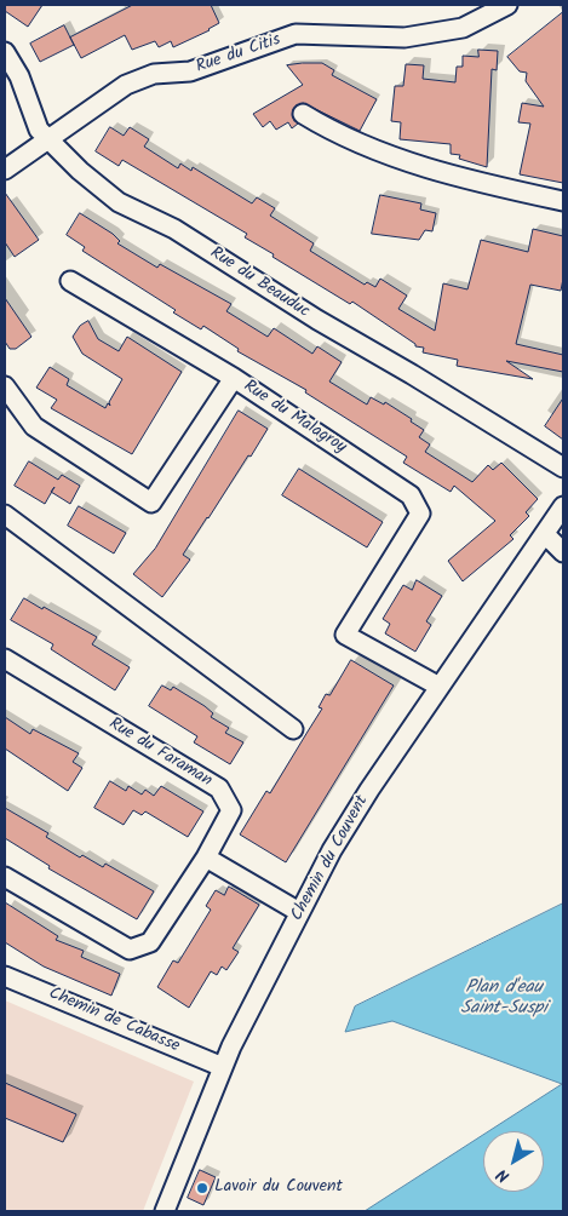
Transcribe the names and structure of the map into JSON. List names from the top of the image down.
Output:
{
  "streets": {
    "street": [
      "Rue du Citis",
      "Rue du Beauduc",
      "Rue du Malagroy",
      "Rue du Faraman",
      "Chemin du Couvent",
      "Chemin de Cabasse"
    ]
  },
  "crossings": [
    ["Rue du Citis", "Rue du Beauduc"],
    ["Rue du Malagroy", "Chemin du Couvent"],
    ["Chemin du Couvent", "Chemin de Cabasse"]
  ],
  "water": ["Plan d'eau Saint-Suspi"],
  "places": ["Lavoir du Couvent"],
  "north": "bottom left"
}
